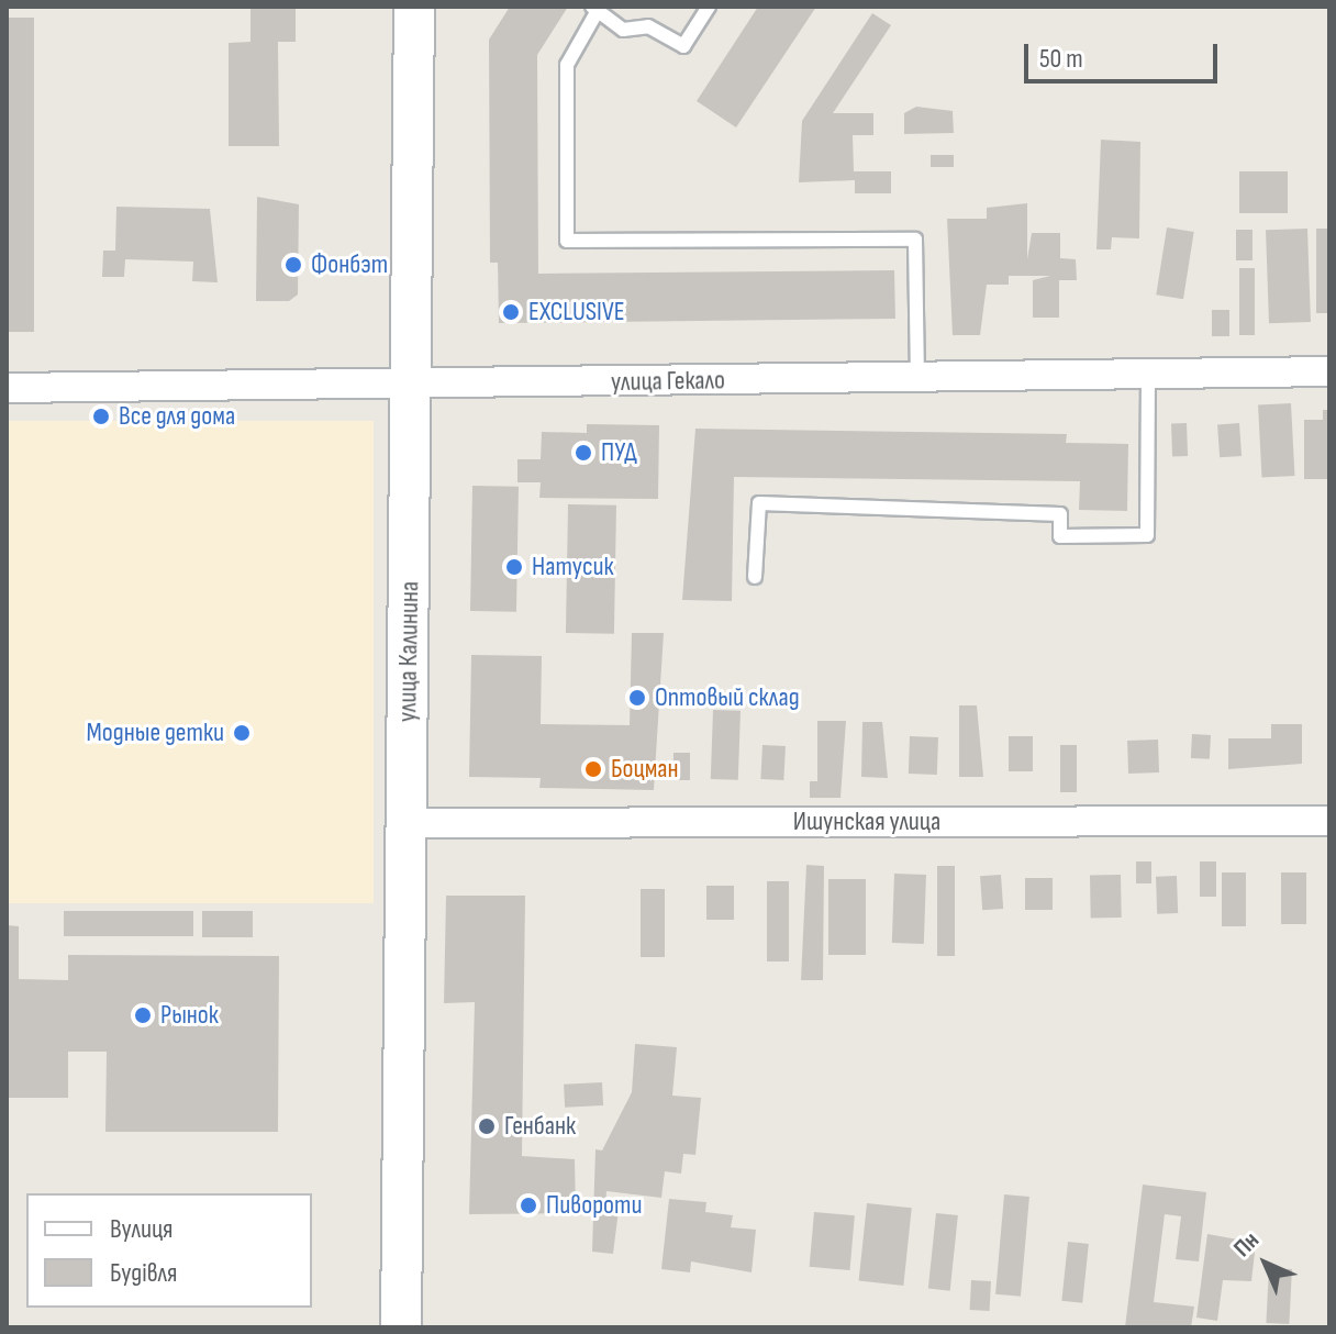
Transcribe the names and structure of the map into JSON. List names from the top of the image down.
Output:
{
  "streets": {
    "main road": ["улица Калинина"],
    "street": ["улица Гекало", "Ишунская улица"]
  },
  "crossings": [
    ["улица Гекало", "улица Калинина"],
    ["улица Калинина", "Ишунская улица"]
  ],
  "places": [
    "Фонбэт",
    "EXCLUSIVE",
    "Все для дома",
    "ПУД",
    "Натусик",
    "Оптовый склад",
    "Модные детки",
    "Боцман",
    "Рынок",
    "Генбанк",
    "Пивороти"
  ],
  "legend": ["Вулиця", "Будівля"],
  "scale_bar": "50 m",
  "north": "top left"
}
